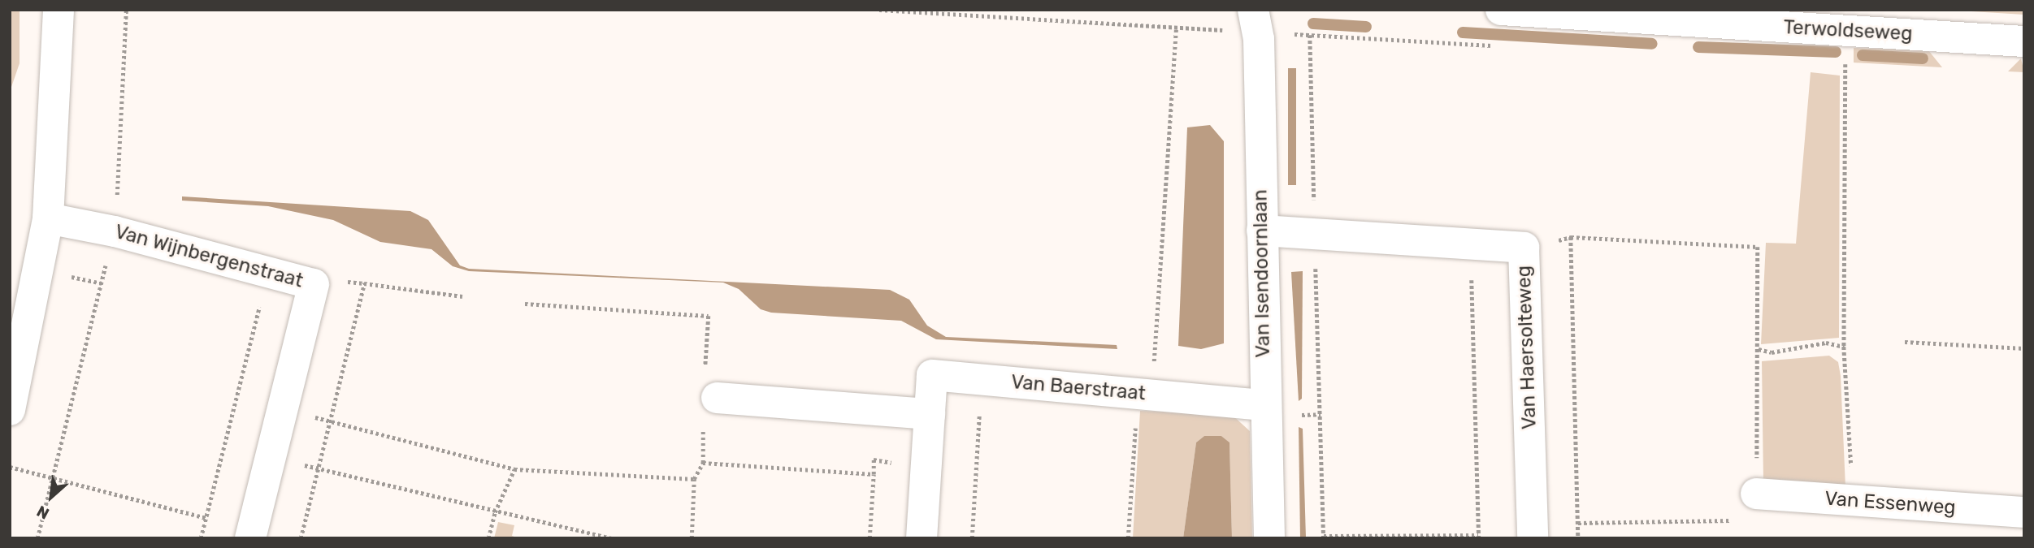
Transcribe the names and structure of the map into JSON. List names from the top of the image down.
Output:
{
  "streets": {
    "street": [
      "Terwoldseweg",
      "Van Wijnbergenstraat",
      "Van Isendoornlaan",
      "Van Haersolteweg",
      "Van Baerstraat",
      "Van Essenweg"
    ]
  },
  "crossings": [
    ["Van Isendoornlaan", "Van Haersolteweg"],
    ["Van Isendoornlaan", "Van Baerstraat"]
  ],
  "north": "bottom left"
}
